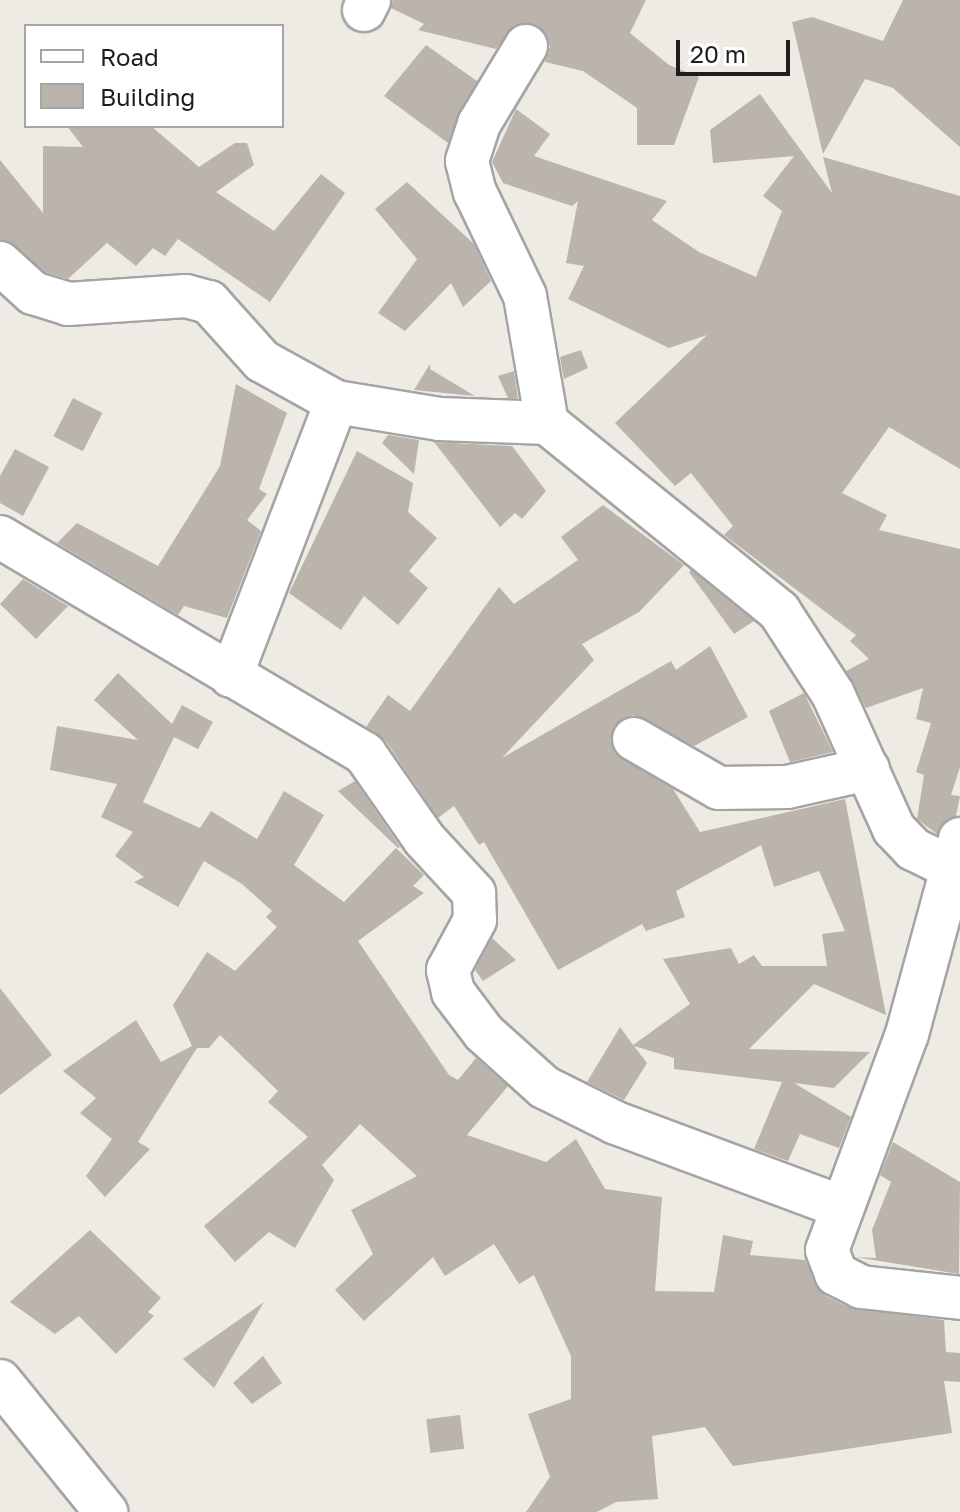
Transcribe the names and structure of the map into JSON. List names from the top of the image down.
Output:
{
  "legend": ["Road", "Building"],
  "scale_bar": "20 m"
}
